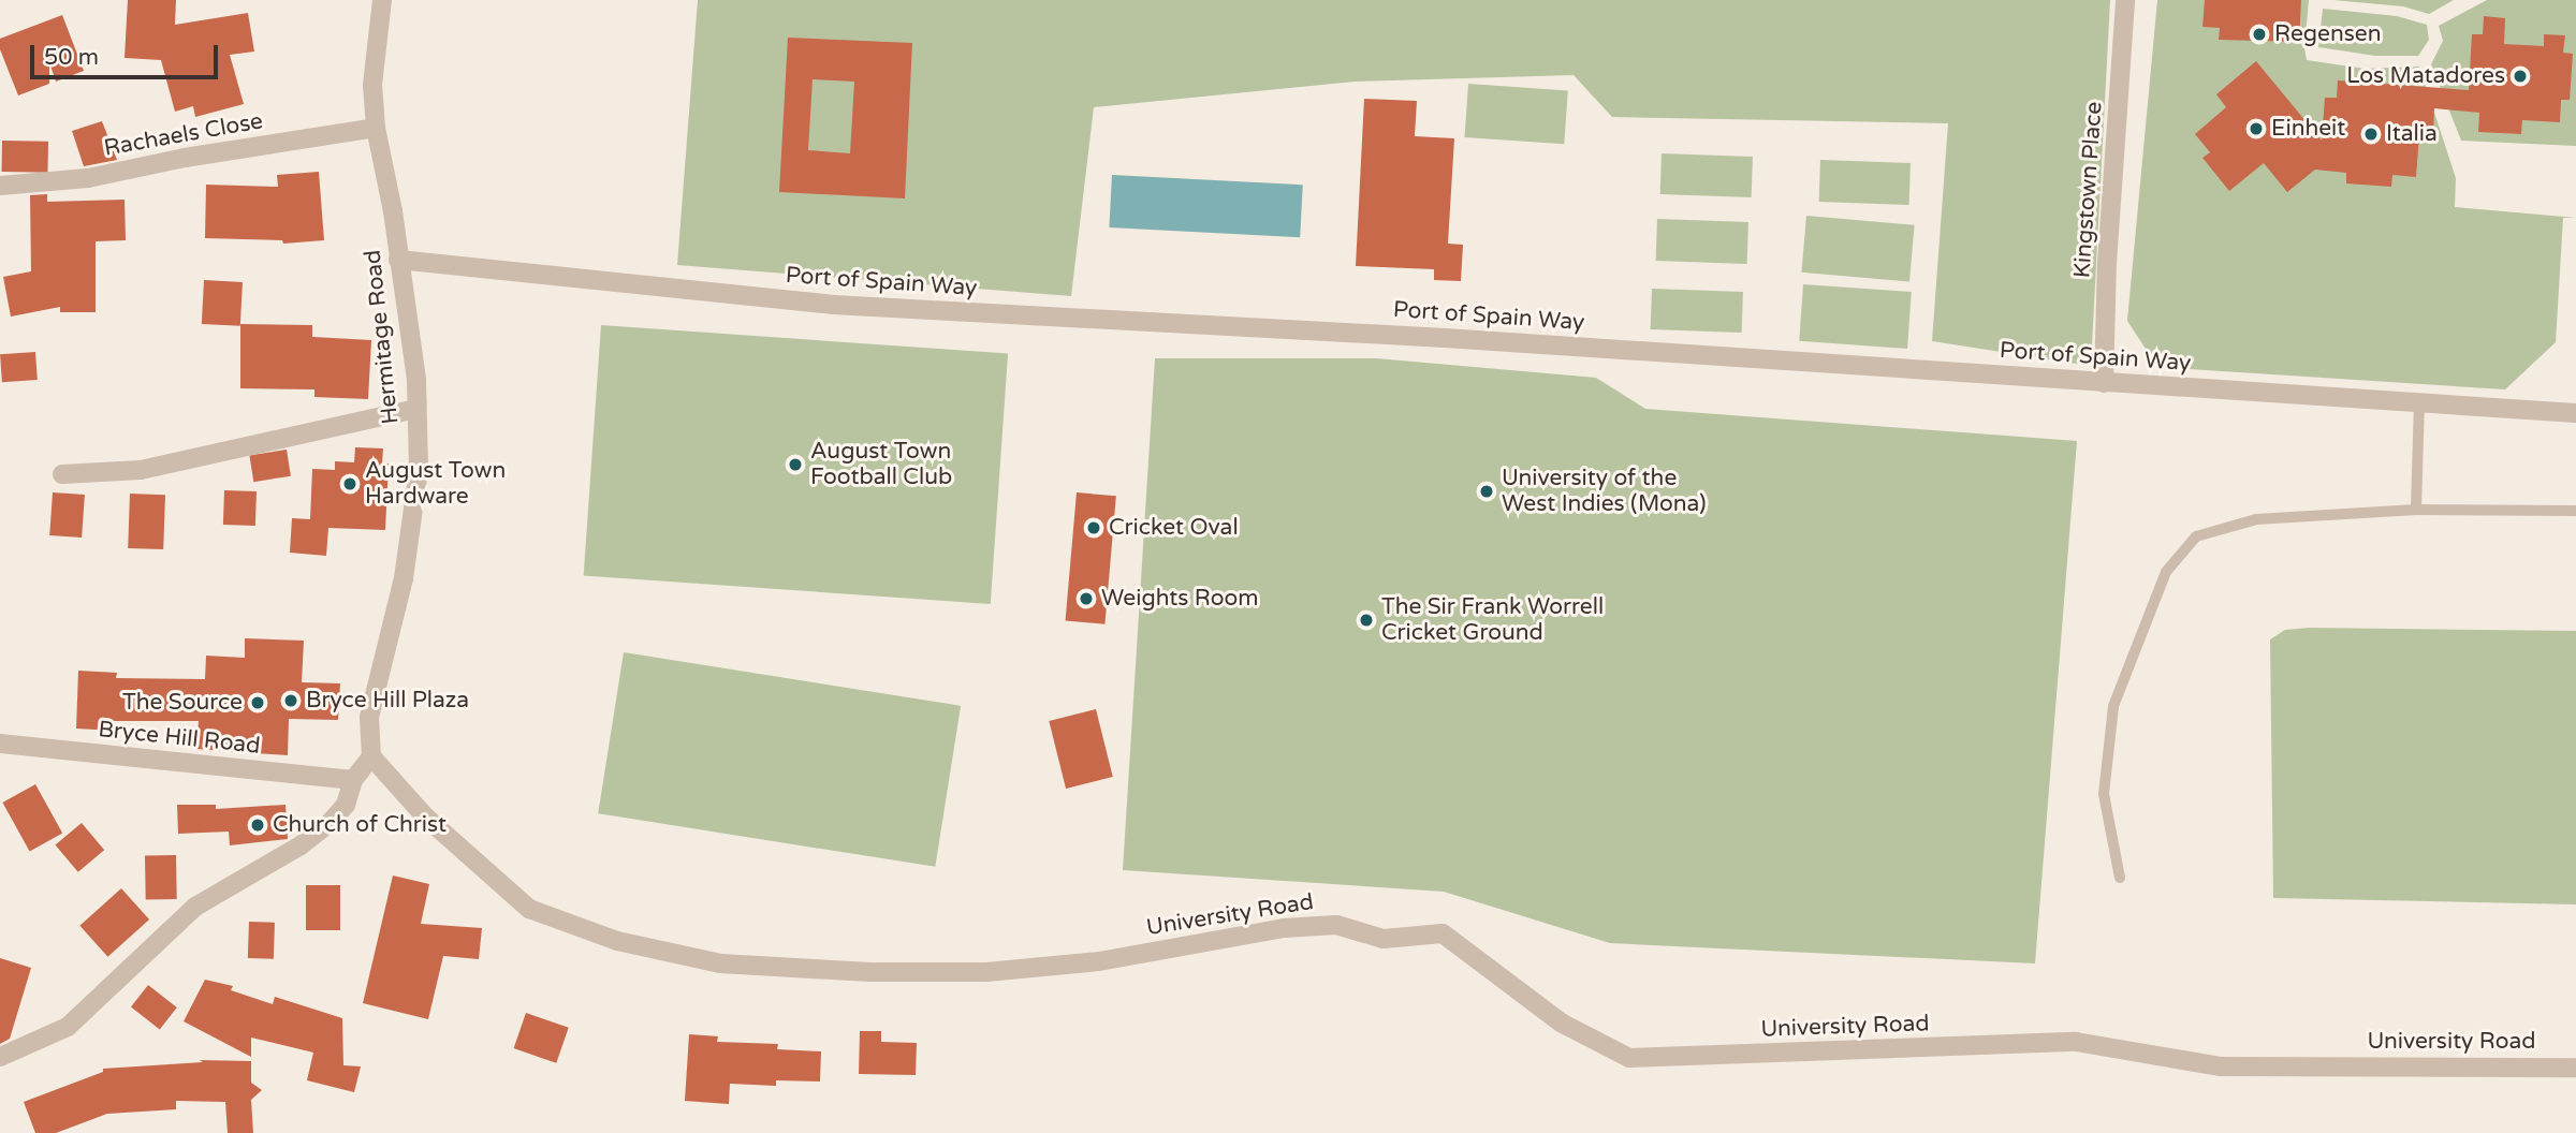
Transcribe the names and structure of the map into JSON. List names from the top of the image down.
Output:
{
  "streets": {
    "street": [
      "Rachaels Close",
      "Kingstown Place",
      "Port of Spain Way",
      "Hermitage Road",
      "Bryce Hill Road",
      "University Road"
    ]
  },
  "crossings": [
    ["Rachaels Close", "Hermitage Road"],
    ["Kingstown Place", "Port of Spain Way"],
    ["Port of Spain Way", "Hermitage Road"],
    ["Hermitage Road", "University Road"]
  ],
  "places": [
    "Regensen",
    "Los Matadores",
    "Einheit",
    "Italia",
    "August Town Football Club",
    "August Town Hardware",
    "University of the West Indies (Mona)",
    "Cricket Oval",
    "Weights Room",
    "The Sir Frank Worrell Cricket Ground",
    "Bryce Hill Plaza",
    "The Source",
    "Church of Christ"
  ],
  "scale_bar": "50 m"
}
